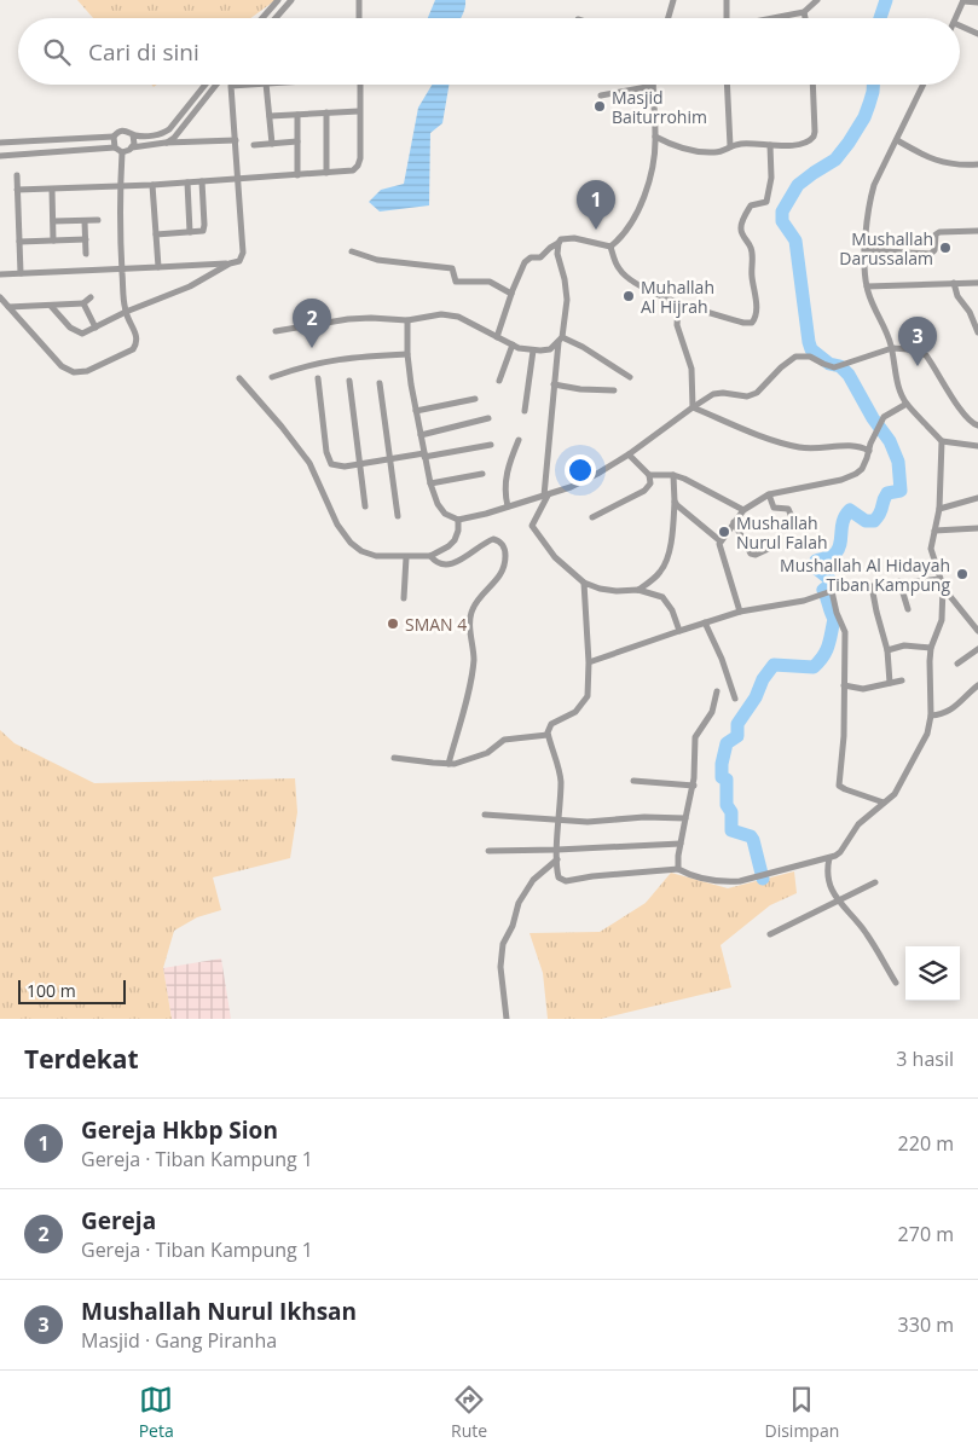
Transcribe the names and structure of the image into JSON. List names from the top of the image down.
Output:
{
  "places": [
    "Masjid Baiturrohim",
    "Mushallah Darussalam",
    "Muhallah Al Hijrah",
    "Mushallah Nurul Falah",
    "Mushallah Al Hidayah Tiban Kampung",
    "SMAN 4"
  ],
  "scale_bar": "100 m",
  "page": {
    "search": "Cari di sini",
    "pins": ["1", "2", "3"],
    "scale": "100 m",
    "heading": ["Terdekat", "3 hasil"],
    "list": [
      {
        "mark": "1",
        "name": "Gereja Hkbp Sion",
        "note": "Gereja · Tiban Kampung 1",
        "value": "220 m"
      },
      {
        "mark": "2",
        "name": "Gereja",
        "note": "Gereja · Tiban Kampung 1",
        "value": "270 m"
      },
      {
        "mark": "3",
        "name": "Mushallah Nurul Ikhsan",
        "note": "Masjid · Gang Piranha",
        "value": "330 m"
      }
    ],
    "nav": ["Peta", "Rute", "Disimpan"]
  }
}
